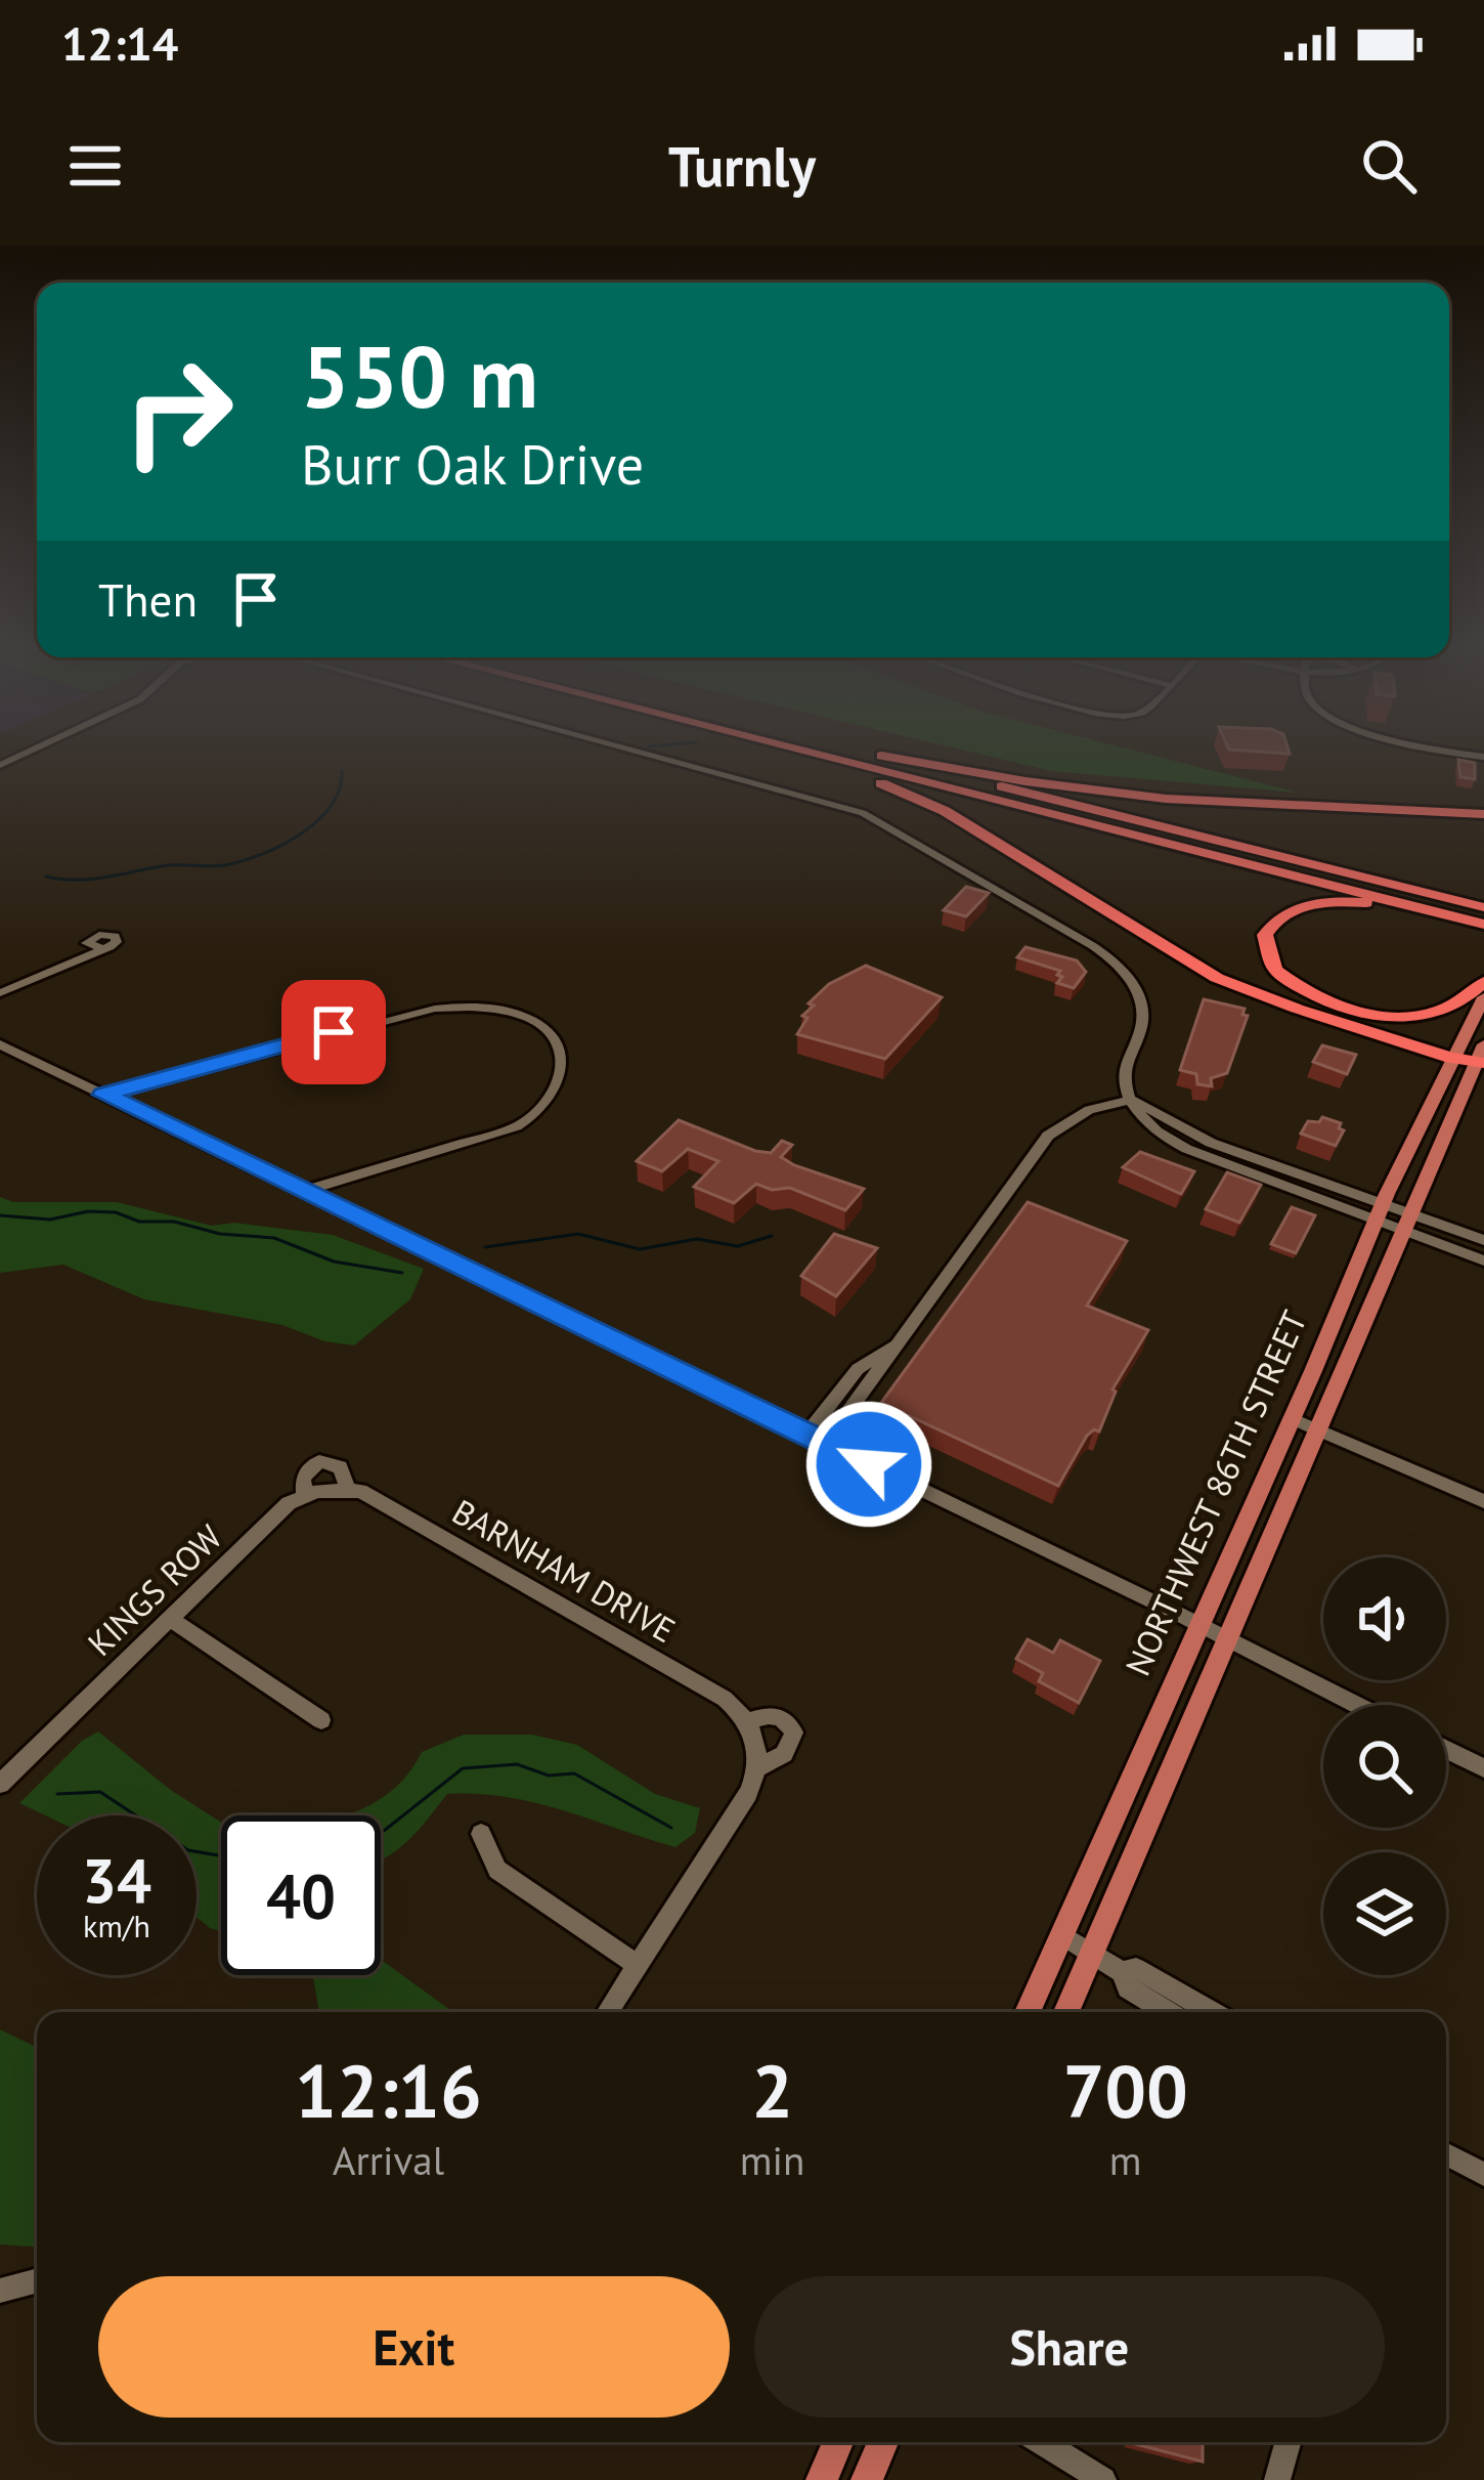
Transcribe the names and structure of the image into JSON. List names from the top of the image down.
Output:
{
  "streets": {
    "main road": ["NORTHWEST 86TH STREET"],
    "street": ["BARNHAM DRIVE", "KINGS ROW"]
  },
  "crossings": [
    ["BARNHAM DRIVE", "KINGS ROW"]
  ],
  "page": {
    "status": "12:14",
    "header": "Turnly",
    "turn": ["550 m", "Burr Oak Drive"],
    "then": "Then",
    "speed": "34 km/h",
    "limit": "40",
    "eta": [
      "12:16",
      "Arrival",
      "2",
      "min",
      "700",
      "m"
    ],
    "buttons": ["Exit", "Share"]
  }
}
